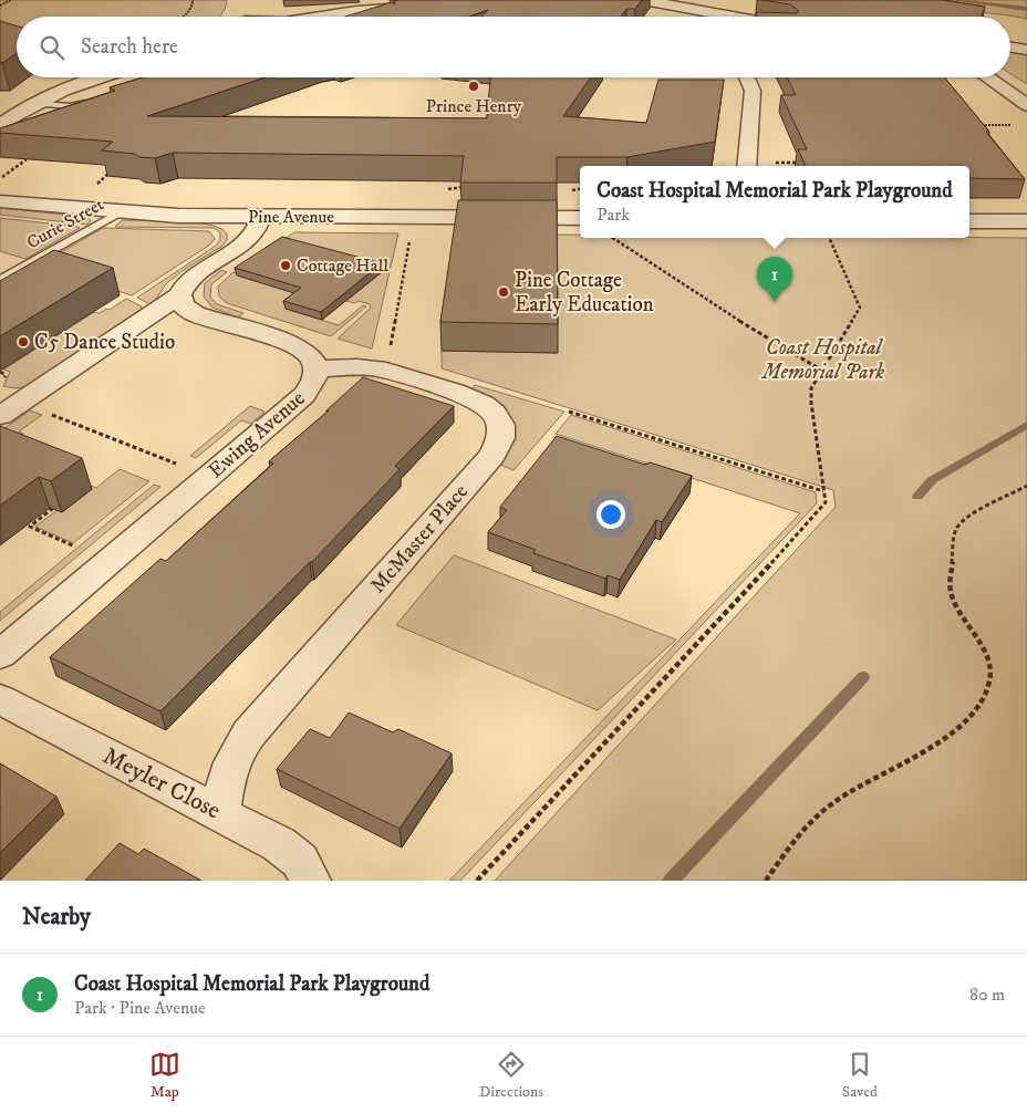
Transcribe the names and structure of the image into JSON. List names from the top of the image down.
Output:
{
  "streets": {
    "street": [
      "Pine Avenue",
      "Ewing Avenue",
      "McMaster Place",
      "Meyler Close"
    ],
    "lane": ["Curie Street"]
  },
  "crossings": [
    ["Pine Avenue", "Curie Street"],
    ["Ewing Avenue", "McMaster Place"],
    ["McMaster Place", "Meyler Close"]
  ],
  "parks": ["Coast Hospital Memorial Park"],
  "places": [
    "Prince Henry",
    "Cottage Hall",
    "Pine Cottage Early Education",
    "C5 Dance Studio"
  ],
  "page": {
    "search": "Search here",
    "popup": ["Coast Hospital Memorial Park Playground", "Park"],
    "pins": "1",
    "heading": "Nearby",
    "list": [
      {
        "mark": "1",
        "name": "Coast Hospital Memorial Park Playground",
        "note": "Park · Pine Avenue",
        "value": "80 m"
      }
    ],
    "nav": ["Map", "Directions", "Saved"]
  }
}
